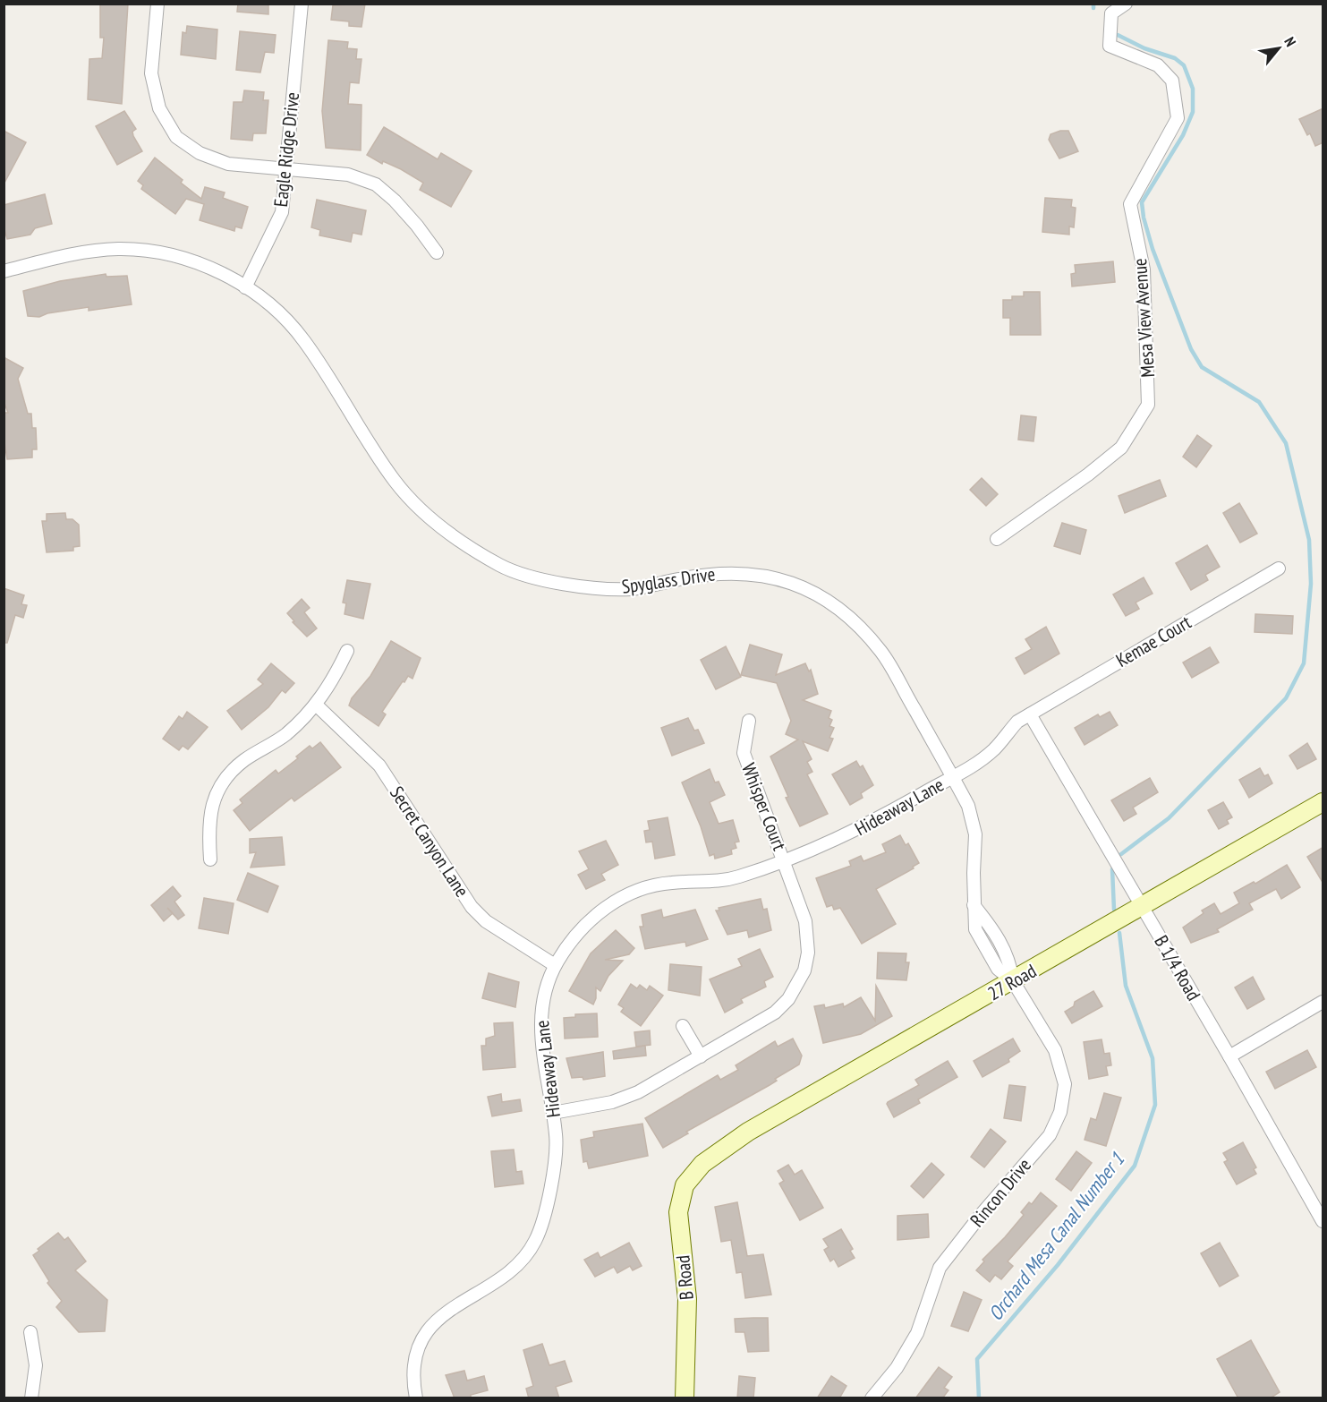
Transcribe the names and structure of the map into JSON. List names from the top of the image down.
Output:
{
  "streets": {
    "street": [
      "Eagle Ridge Drive",
      "Mesa View Avenue",
      "Spyglass Drive",
      "Kemae Court",
      "Whisper Court",
      "Hideaway Lane",
      "Secret Canyon Lane",
      "B 1/4 Road",
      "27 Road",
      "Rincon Drive",
      "B Road"
    ]
  },
  "crossings": [
    ["Eagle Ridge Drive", "Spyglass Drive"],
    ["Spyglass Drive", "Hideaway Lane"],
    ["Spyglass Drive", "27 Road"],
    ["Spyglass Drive", "Rincon Drive"],
    ["Kemae Court", "Hideaway Lane"],
    ["Kemae Court", "B 1/4 Road"],
    ["Whisper Court", "Hideaway Lane"],
    ["Hideaway Lane", "Secret Canyon Lane"],
    ["Hideaway Lane", "B 1/4 Road"],
    ["B 1/4 Road", "27 Road"],
    ["27 Road", "Rincon Drive"],
    ["27 Road", "B Road"]
  ],
  "water": ["Orchard Mesa Canal Number 1"],
  "north": "top right"
}
